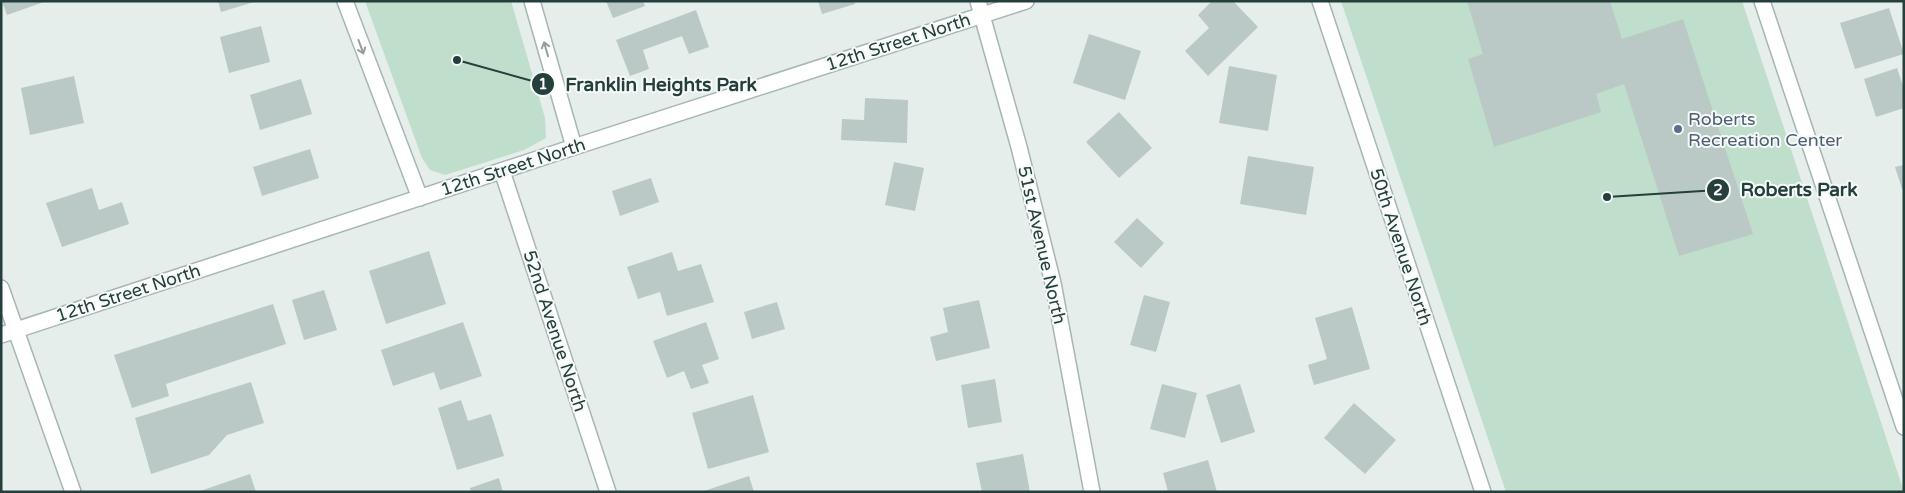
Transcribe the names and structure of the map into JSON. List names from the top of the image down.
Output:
{
  "streets": {
    "street": [
      "12th Street North",
      "51st Avenue North",
      "50th Avenue North",
      "52nd Avenue North"
    ]
  },
  "crossings": [
    ["12th Street North", "51st Avenue North"],
    ["12th Street North", "52nd Avenue North"]
  ],
  "places": ["Franklin Heights Park", "Roberts Recreation Center", "Roberts Park"]
}
